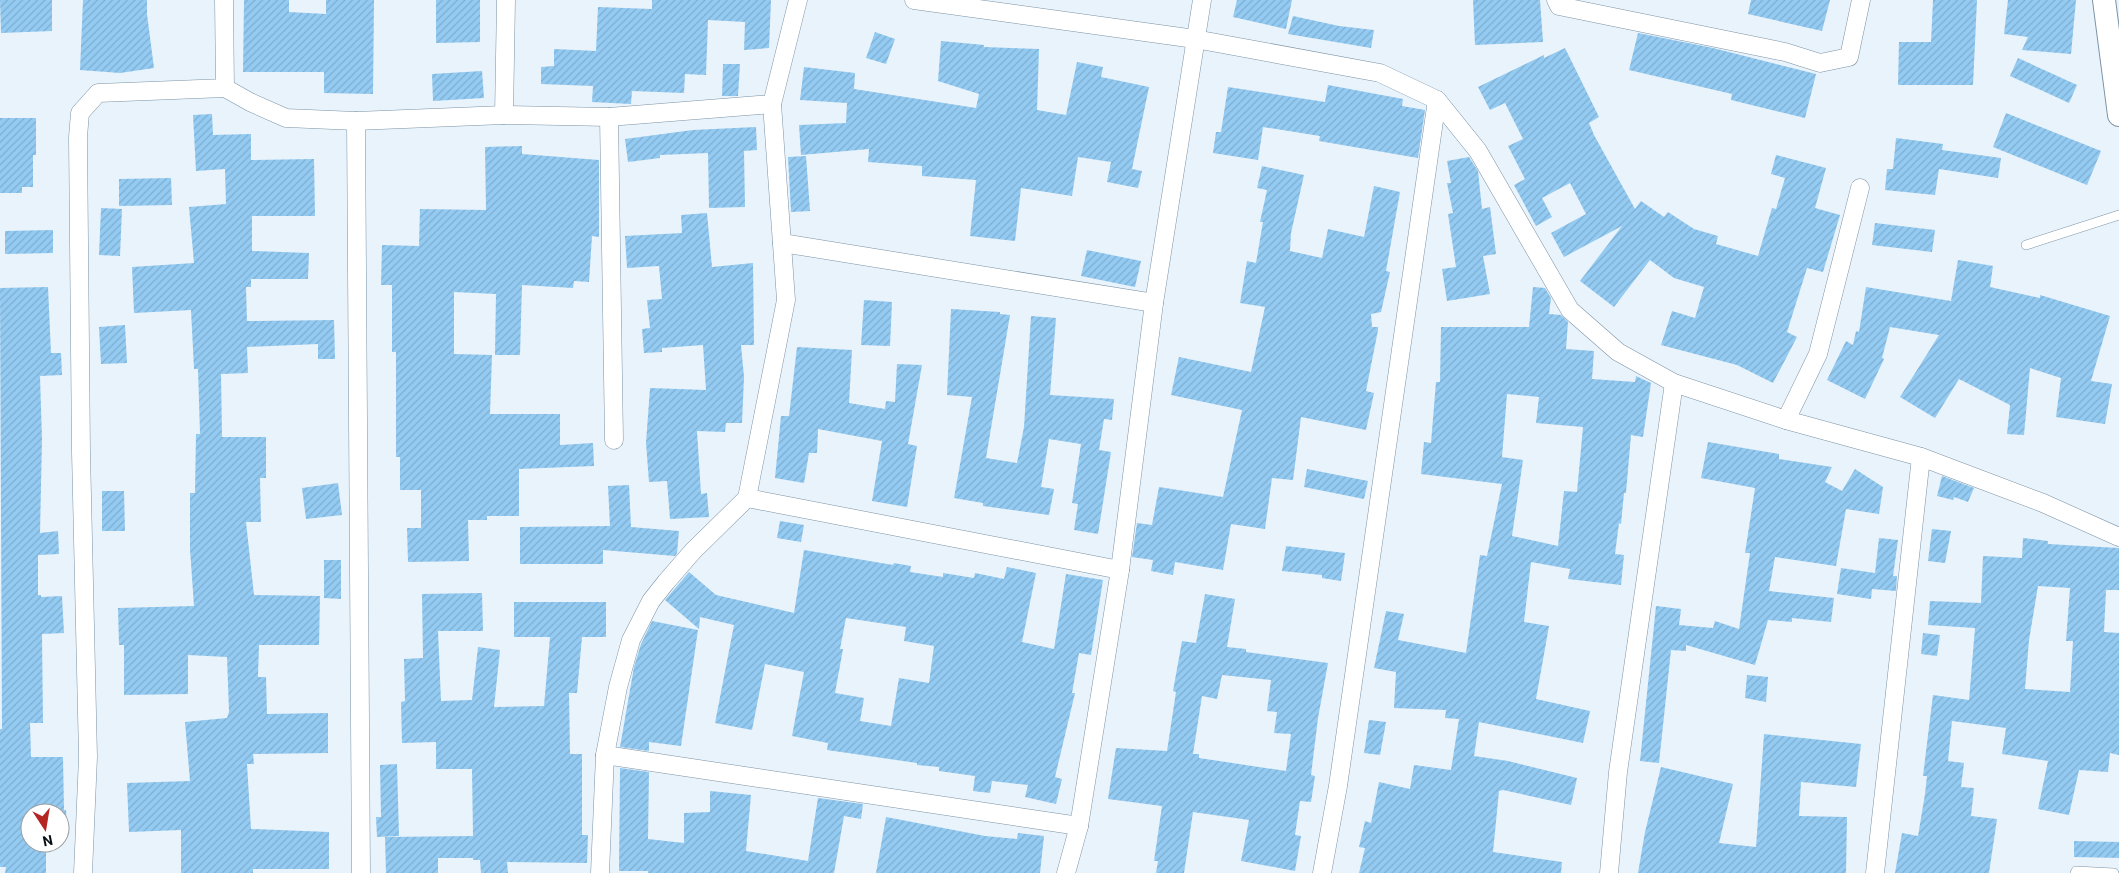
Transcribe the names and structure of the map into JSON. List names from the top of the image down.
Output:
{
  "north": "bottom"
}
